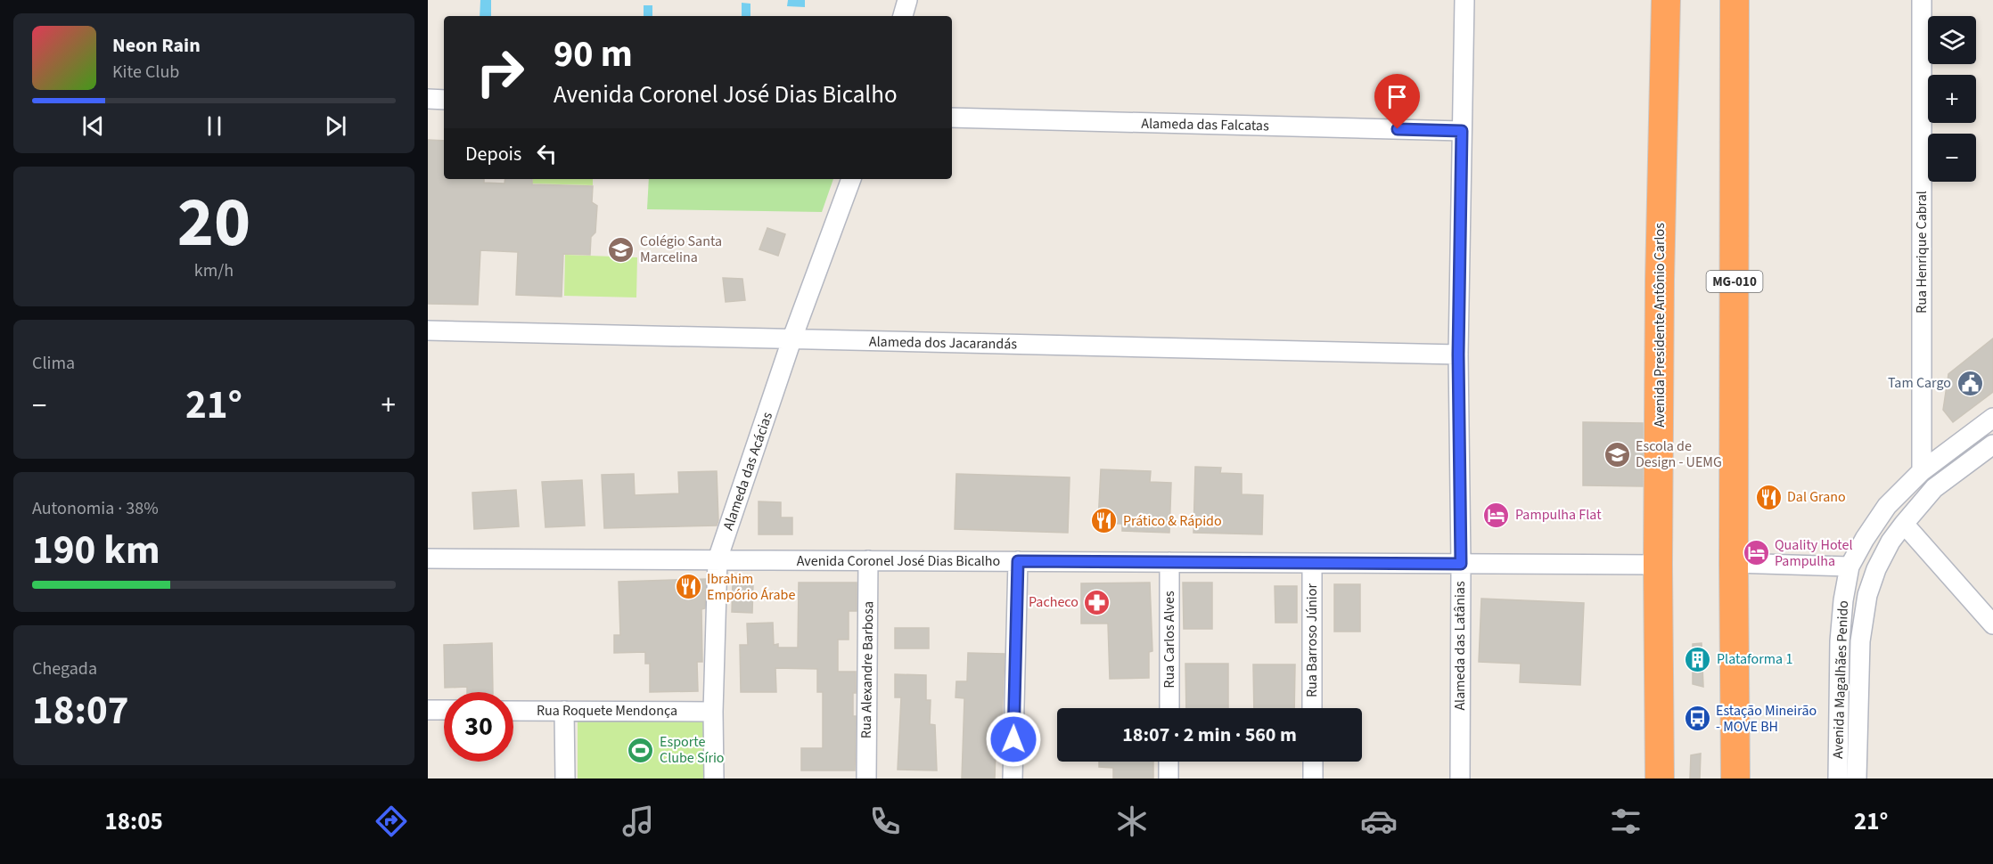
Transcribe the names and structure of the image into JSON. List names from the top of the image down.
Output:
{
  "streets": {
    "highway": ["MG-010", "Avenida Presidente Antônio Carlos"],
    "street": [
      "Alameda das Falcatas",
      "Rua Henrique Cabral",
      "Alameda dos Jacarandás",
      "Alameda das Acácias",
      "Avenida Coronel José Dias Bicalho",
      "Rua Carlos Alves",
      "Rua Barroso Júnior",
      "Alameda das Latânias",
      "Rua Alexandre Barbosa",
      "Avenida Magalhães Penido",
      "Rua Roquete Mendonça"
    ]
  },
  "crossings": [
    ["Alameda das Falcatas", "Alameda das Latânias"],
    ["Rua Henrique Cabral", "Avenida Magalhães Penido"],
    ["Avenida Presidente Antônio Carlos", "Avenida Coronel José Dias Bicalho"],
    ["Alameda dos Jacarandás", "Alameda das Acácias"],
    ["Alameda dos Jacarandás", "Alameda das Latânias"],
    ["Alameda das Acácias", "Avenida Coronel José Dias Bicalho"],
    ["Alameda das Acácias", "Rua Roquete Mendonça"],
    ["Avenida Coronel José Dias Bicalho", "Rua Carlos Alves"],
    ["Avenida Coronel José Dias Bicalho", "Rua Barroso Júnior"],
    ["Avenida Coronel José Dias Bicalho", "Alameda das Latânias"],
    ["Avenida Coronel José Dias Bicalho", "Rua Alexandre Barbosa"]
  ],
  "places": {
    "school or university": ["Colégio Santa Marcelina", "Escola de Design - UEMG"],
    "public building": ["Tam Cargo"],
    "restaurant": ["Dal Grano", "Prático & Rápido", "Ibrahim Empório Árabe"],
    "hotel": ["Pampulha Flat", "Quality Hotel Pampulha"],
    "pharmacy": ["Pacheco"],
    "building": ["Plataforma 1"],
    "bus stop": ["Estação Mineirão - MOVE BH"],
    "sports": ["Esporte Clube Sírio"]
  },
  "page": {
    "map_buttons": ["+", "−"],
    "turn": ["90 m", "Avenida Coronel José Dias Bicalho"],
    "song": ["Neon Rain", "Kite Club"],
    "then": "Depois",
    "tile": [
      ["20", "km/h"],
      "Clima",
      ["Autonomia · 38%", "190 km"],
      ["Chegada", "18:07"]
    ],
    "heat": ["−", "21°", "+"],
    "limit": "30",
    "trip": "18:07 · 2 min · 560 m",
    "tabs": ["18:05", "21°"]
  }
}
